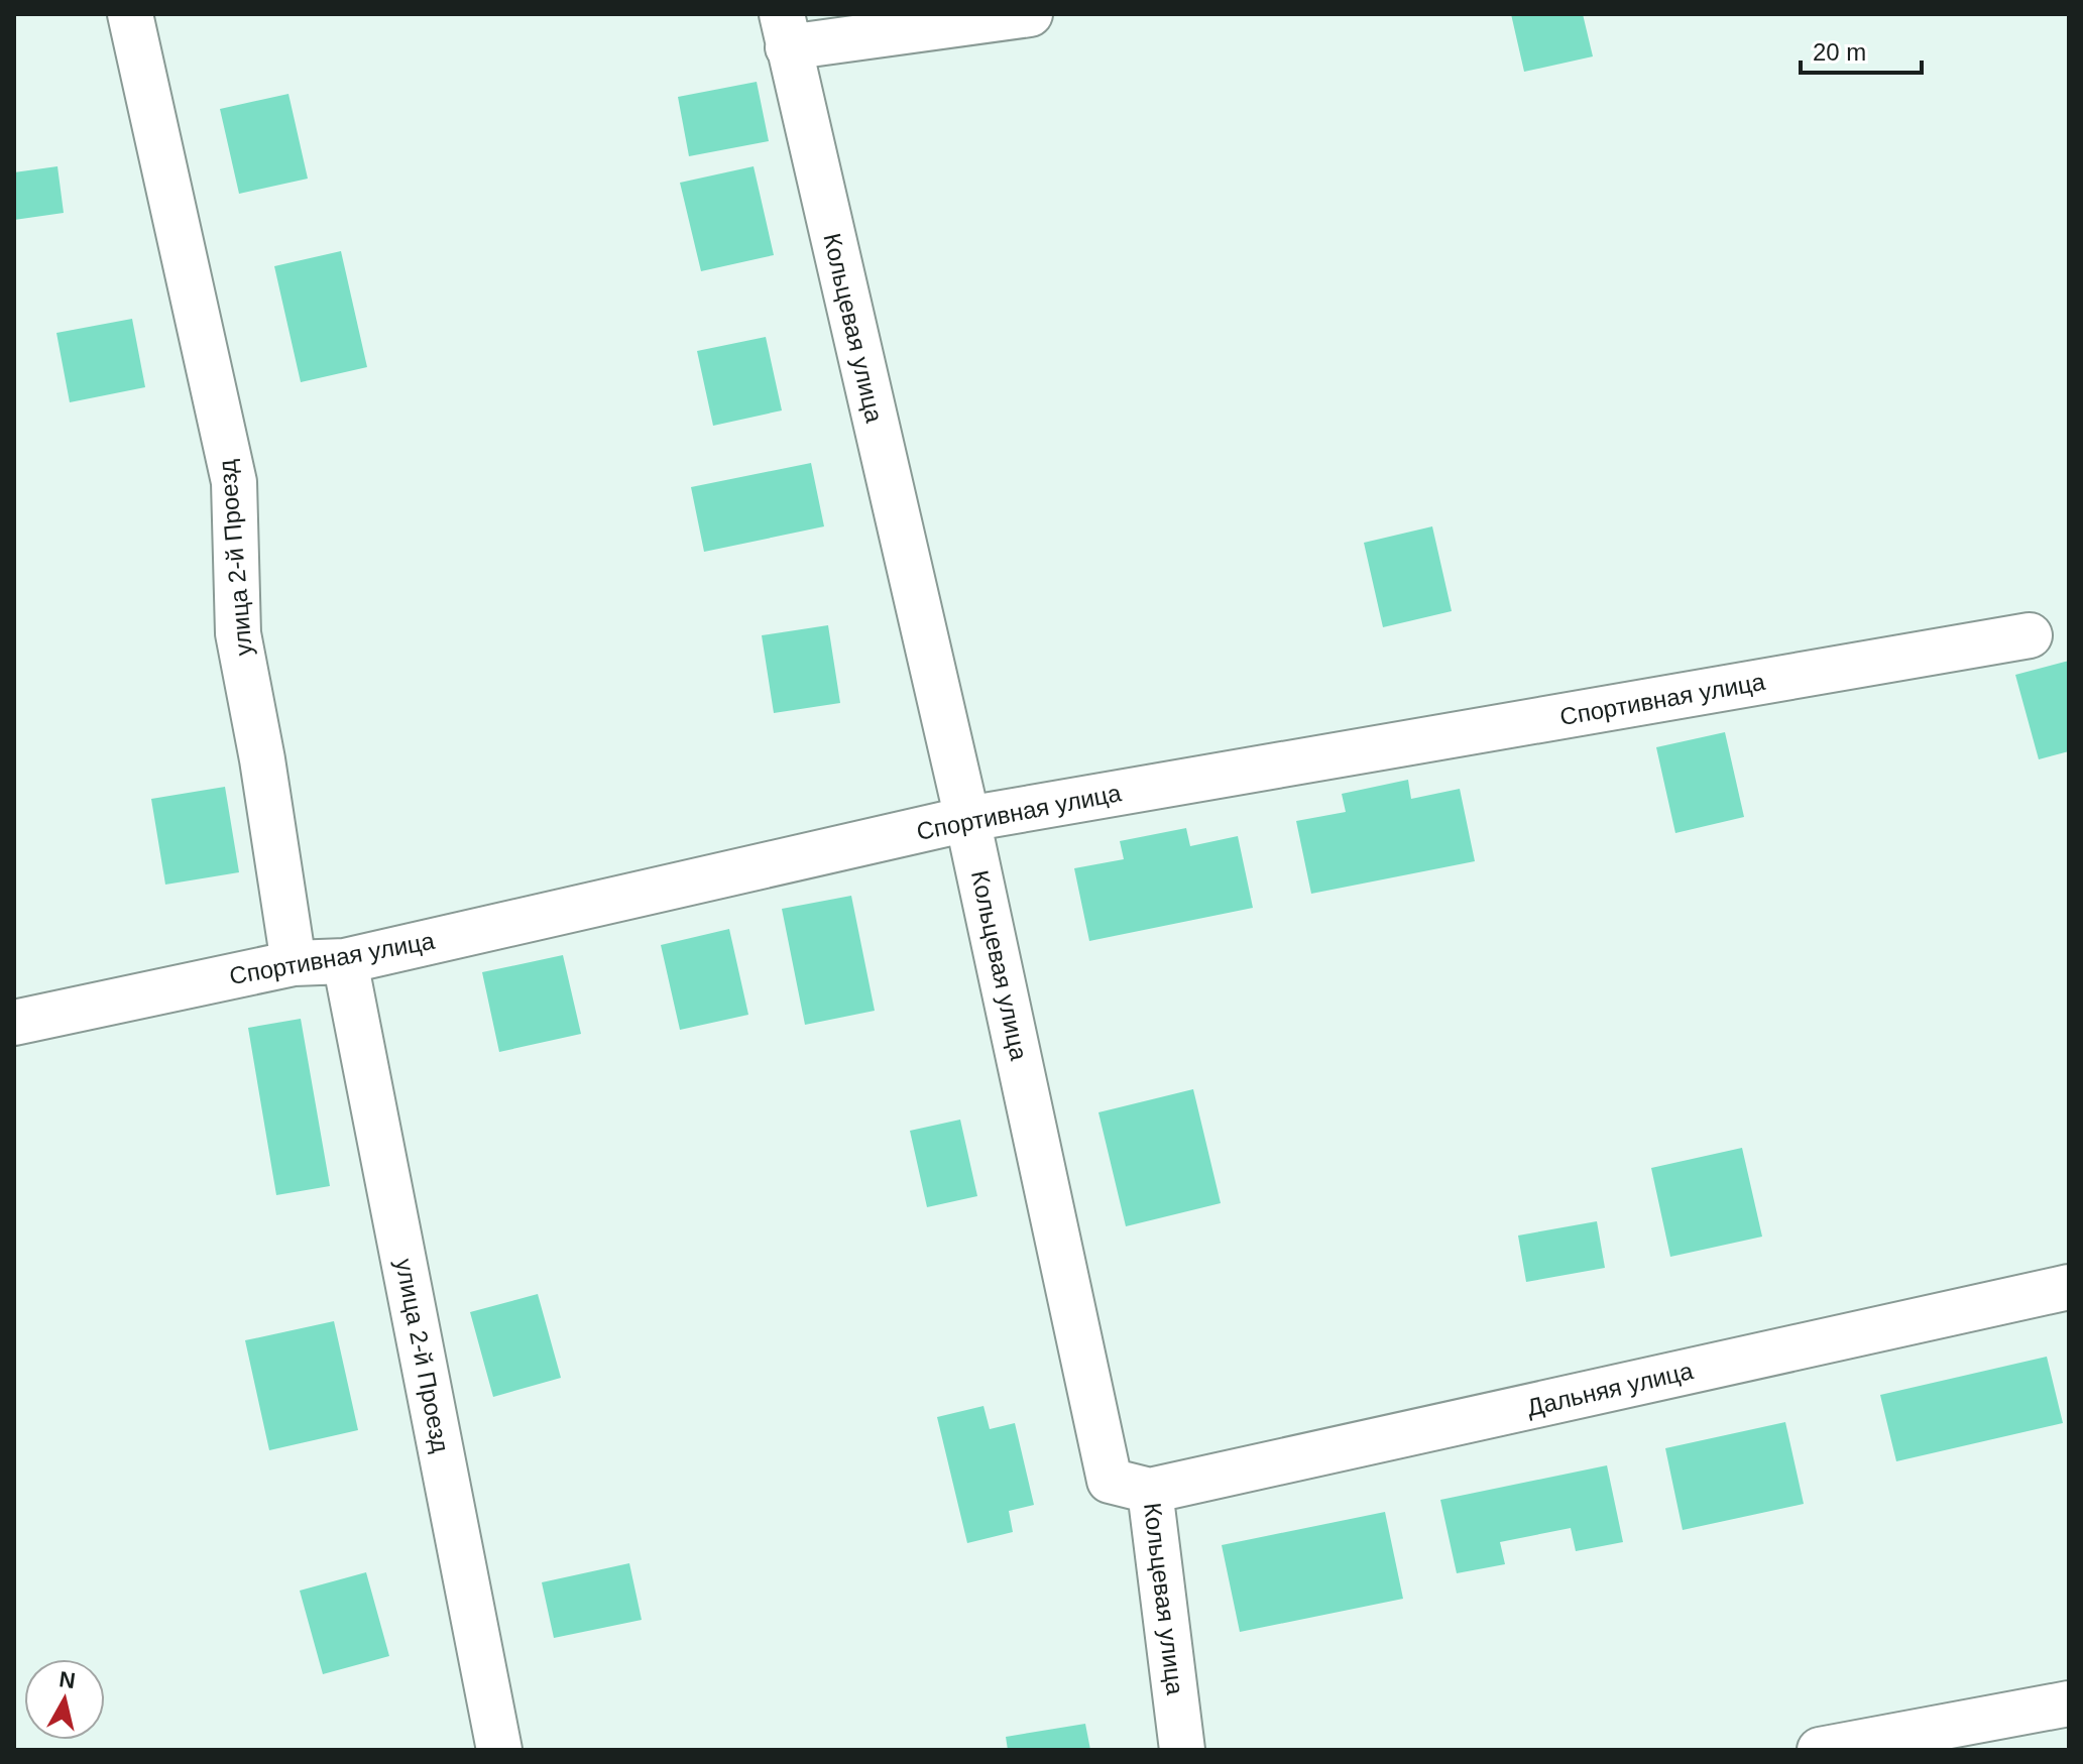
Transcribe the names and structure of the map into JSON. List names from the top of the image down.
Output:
{
  "streets": {
    "street": [
      "Кольцевая улица",
      "улица 2-й Проезд",
      "Спортивная улица",
      "Дальняя улица"
    ]
  },
  "crossings": [
    ["Кольцевая улица", "Спортивная улица"],
    ["Кольцевая улица", "Дальняя улица"],
    ["улица 2-й Проезд", "Спортивная улица"]
  ],
  "scale_bar": "20 m",
  "north": "top"
}
